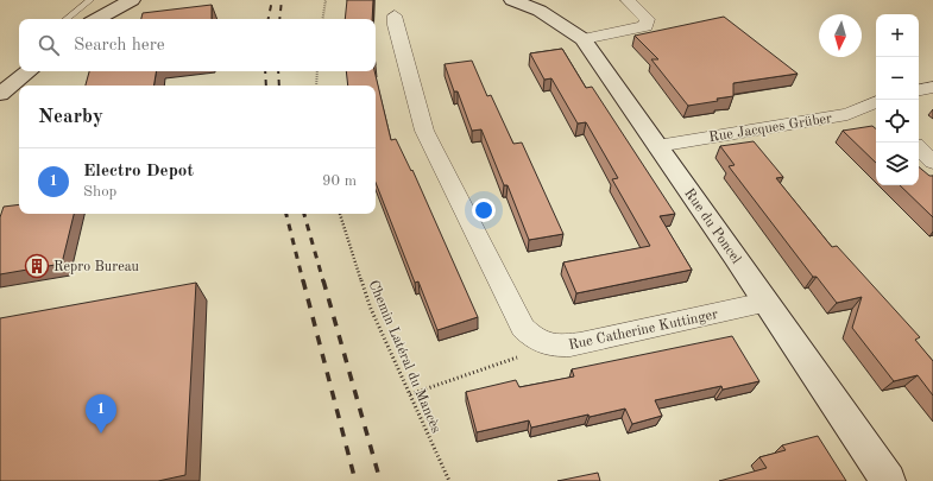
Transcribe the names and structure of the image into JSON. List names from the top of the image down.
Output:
{
  "streets": {
    "street": ["Rue Jacques Grüber", "Rue du Poncel", "Rue Catherine Kuttinger"],
    "path": ["Chemin Latéral du Mancès"]
  },
  "crossings": [
    ["Rue Jacques Grüber", "Rue du Poncel"],
    ["Rue du Poncel", "Rue Catherine Kuttinger"]
  ],
  "places": {
    "building": ["Repro Bureau"]
  },
  "north": "bottom",
  "page": {
    "map_buttons": ["+", "−"],
    "search": "Search here",
    "heading": "Nearby",
    "list": [
      {
        "mark": "1",
        "name": "Electro Depot",
        "note": "Shop",
        "value": "90 m"
      }
    ],
    "pins": "1"
  }
}
